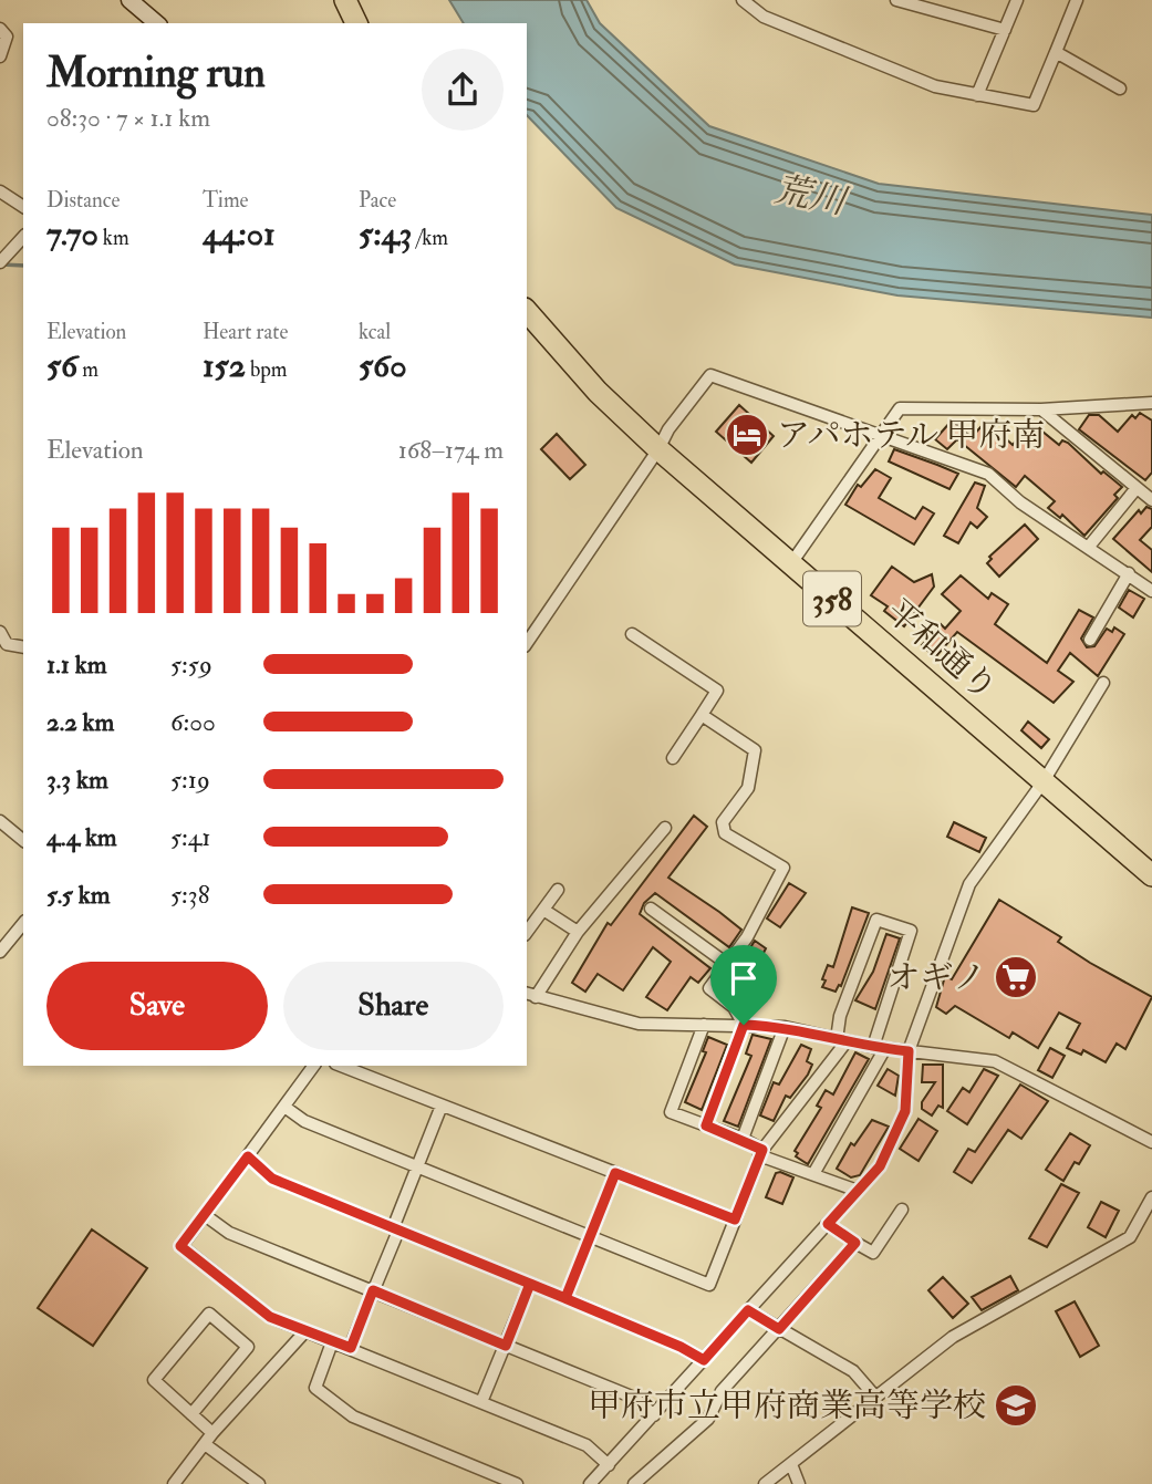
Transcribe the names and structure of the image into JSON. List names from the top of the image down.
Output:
{
  "streets": {
    "highway": ["358", "平和通り"]
  },
  "water": ["荒川"],
  "places": {
    "hotel": ["アパホテル 甲府南"],
    "supermarket": ["オギノ"],
    "school or university": ["甲府市立甲府商業高等学校"]
  },
  "page": {
    "heading": ["Morning run", "08:30 · 7 × 1.1 km"],
    "stats": [
      ["Distance", "7.70 km"],
      ["Time", "44:01"],
      ["Pace", "5:43 /km"],
      ["Elevation", "56 m"],
      ["Heart rate", "152 bpm"],
      ["kcal", "560"]
    ],
    "chart": ["Elevation", "168–174 m"],
    "list": [
      {
        "name": "1.1 km",
        "note": "5:59"
      },
      {
        "name": "2.2 km",
        "note": "6:00"
      },
      {
        "name": "3.3 km",
        "note": "5:19"
      },
      {
        "name": "4.4 km",
        "note": "5:41"
      },
      {
        "name": "5.5 km",
        "note": "5:38"
      }
    ],
    "buttons": ["Save", "Share"]
  }
}
